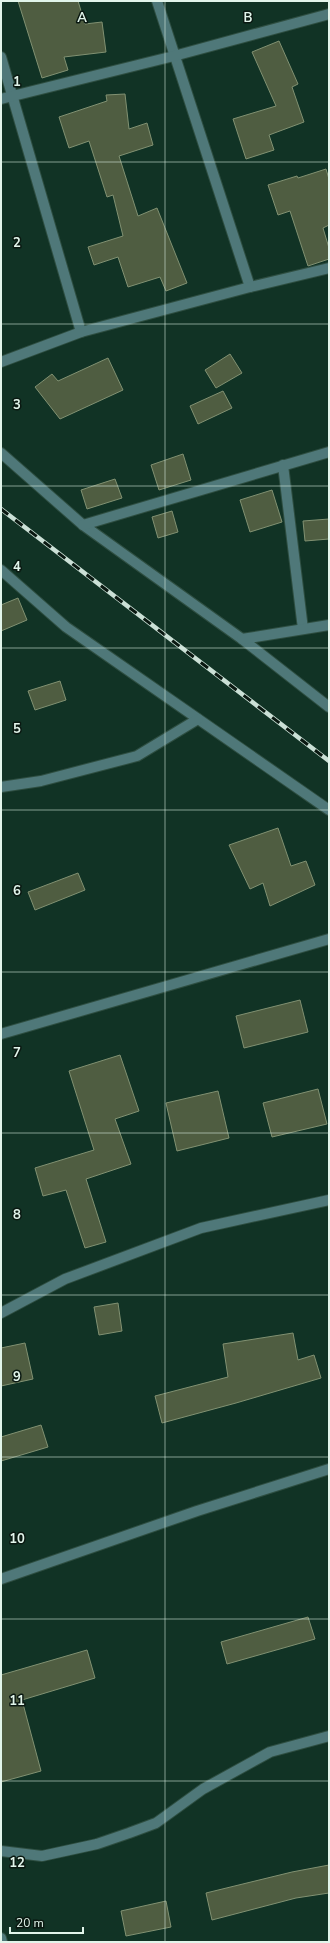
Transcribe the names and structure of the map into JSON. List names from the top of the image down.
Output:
{
  "scale_bar": "20 m",
  "grid": {
    "columns": ["A", "B"],
    "rows": [
      "1",
      "2",
      "3",
      "4",
      "5",
      "6",
      "7",
      "8",
      "9",
      "10",
      "11",
      "12"
    ]
  }
}
